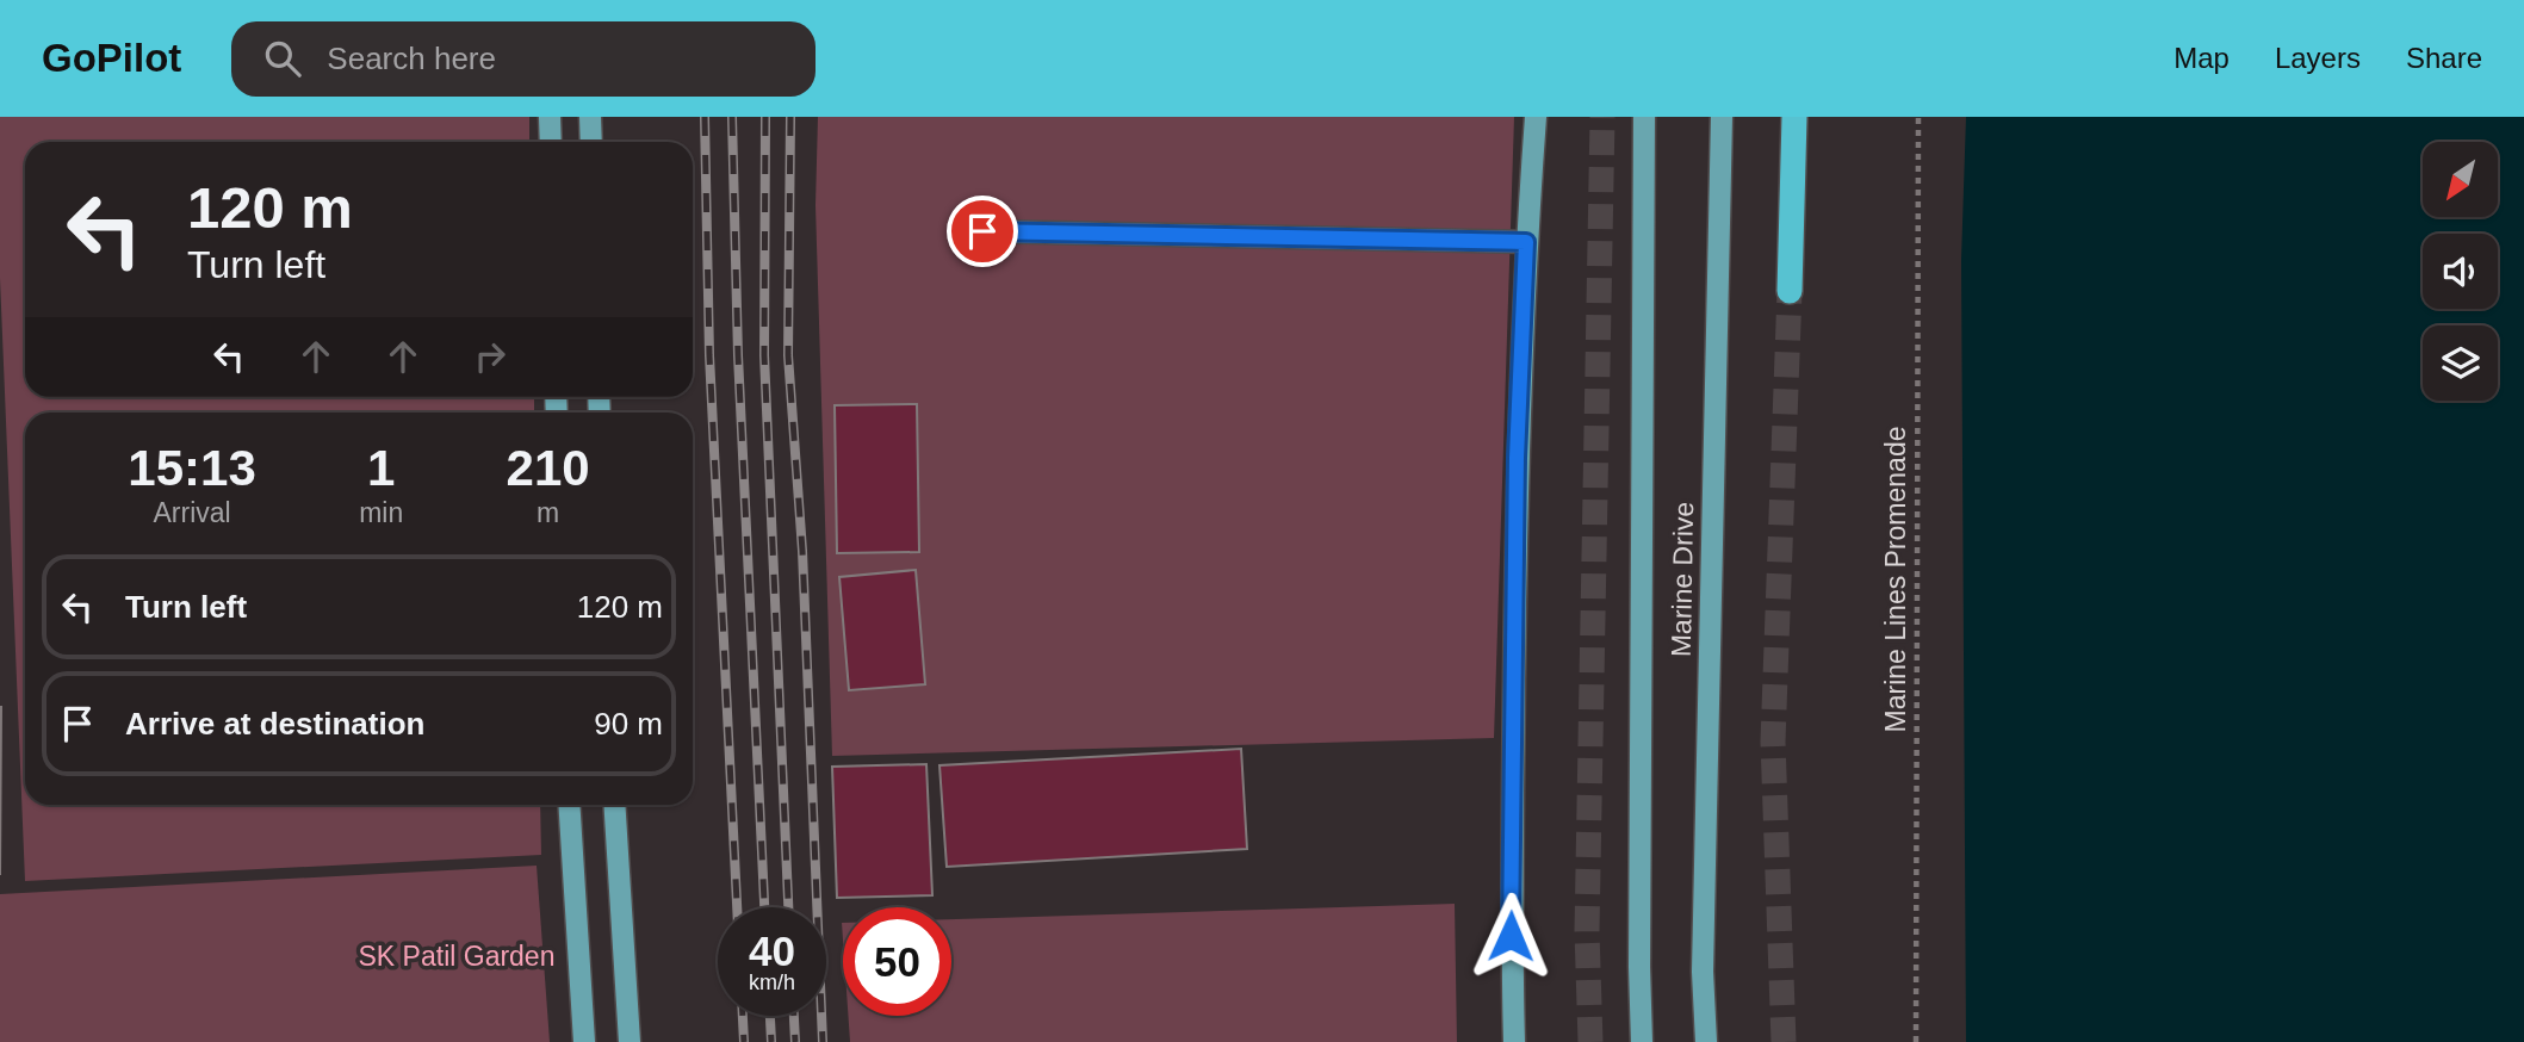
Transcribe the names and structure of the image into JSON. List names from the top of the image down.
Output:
{
  "streets": {
    "main road": ["Marine Drive"],
    "path": ["Marine Lines Promenade"]
  },
  "parks": ["SK Patil Garden"],
  "north": "bottom left",
  "page": {
    "header": "GoPilot",
    "search": "Search here",
    "nav": ["Map", "Layers", "Share"],
    "turn": ["120 m", "Turn left"],
    "eta": [
      "15:13",
      "Arrival",
      "1",
      "min",
      "210",
      "m"
    ],
    "list": [
      {
        "name": "Turn left",
        "value": "120 m"
      },
      {
        "name": "Arrive at destination",
        "value": "90 m"
      }
    ],
    "speed": "40 km/h",
    "limit": "50"
  }
}
